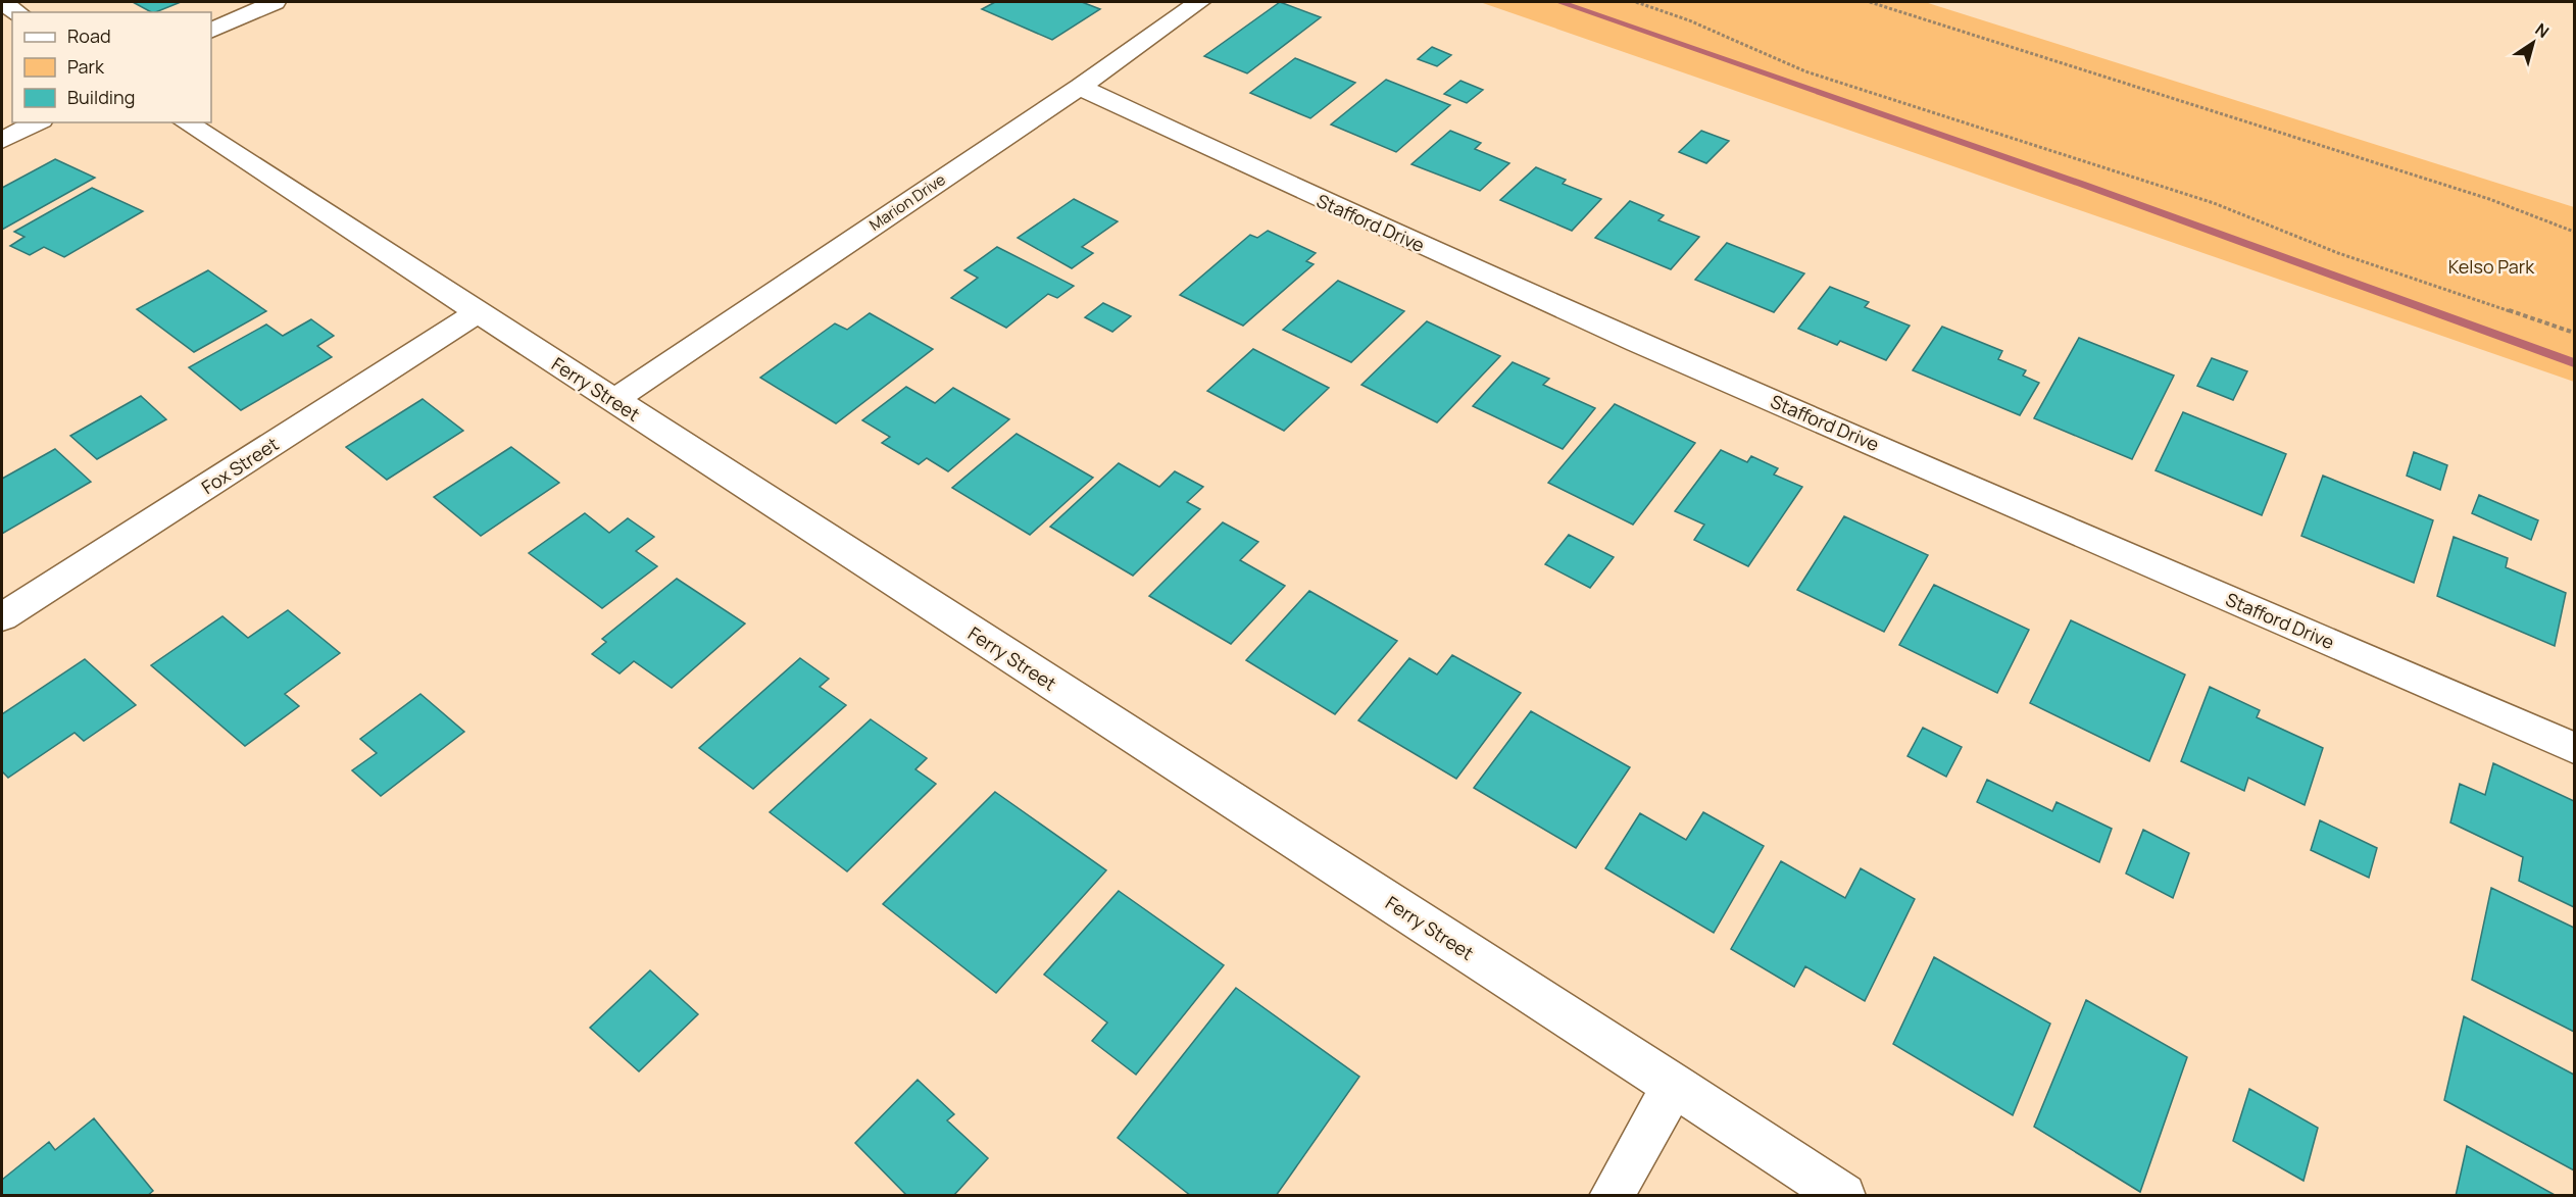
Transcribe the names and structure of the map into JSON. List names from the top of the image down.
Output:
{
  "streets": {
    "street": [
      "Marion Drive",
      "Stafford Drive",
      "Ferry Street",
      "Fox Street"
    ]
  },
  "crossings": [
    ["Marion Drive", "Stafford Drive"],
    ["Marion Drive", "Ferry Street"],
    ["Ferry Street", "Fox Street"]
  ],
  "parks": ["Kelso Park"],
  "legend": ["Road", "Park", "Building"],
  "north": "top right"
}
